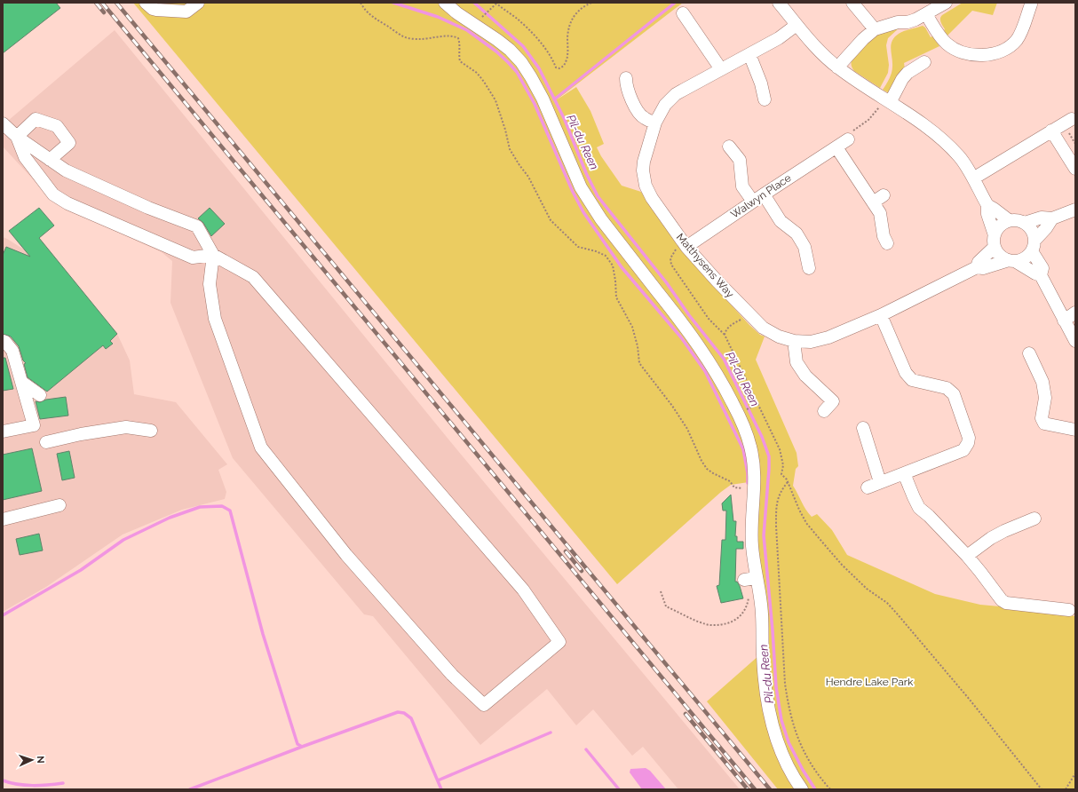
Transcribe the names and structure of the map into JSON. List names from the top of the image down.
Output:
{
  "streets": {
    "street": ["Walwyn Place", "Matthysens Way"]
  },
  "crossings": [
    ["Walwyn Place", "Matthysens Way"]
  ],
  "water": ["Pil-du Reen"],
  "parks": ["Hendre Lake Park"],
  "north": "right"
}
